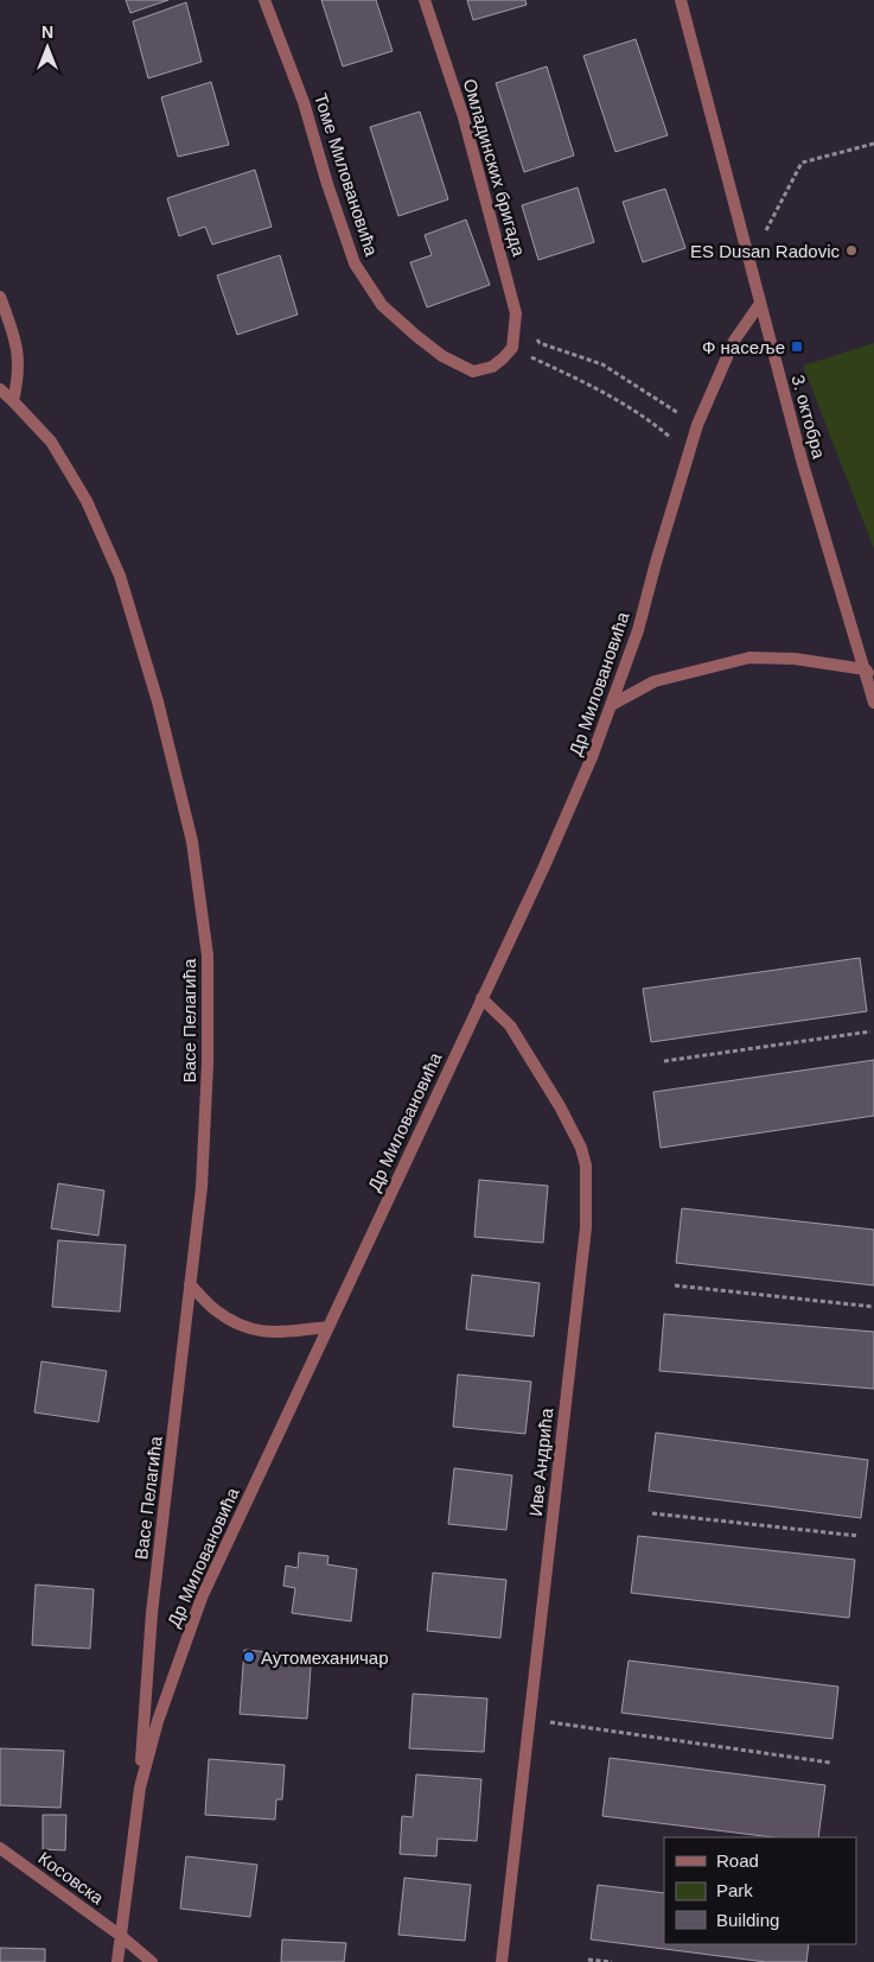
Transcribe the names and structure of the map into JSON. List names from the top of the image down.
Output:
{
  "streets": {
    "street": [
      "Омладинских бригада",
      "Томе Миловановића",
      "3. октобра",
      "Др Миловановића",
      "Васе Пелагића",
      "Иве Андрића",
      "Косовска"
    ]
  },
  "crossings": [
    ["Омладинских бригада", "Томе Миловановића"],
    ["3. октобра", "Др Миловановића"],
    ["Др Миловановића", "Васе Пелагића"],
    ["Др Миловановића", "Иве Андрића"],
    ["Др Миловановића", "Косовска"]
  ],
  "places": {
    "other": ["ES Dusan Radovic", "Аутомеханичар"],
    "transit": ["Ф насеље"]
  },
  "legend": ["Road", "Park", "Building"],
  "north": "top"
}
